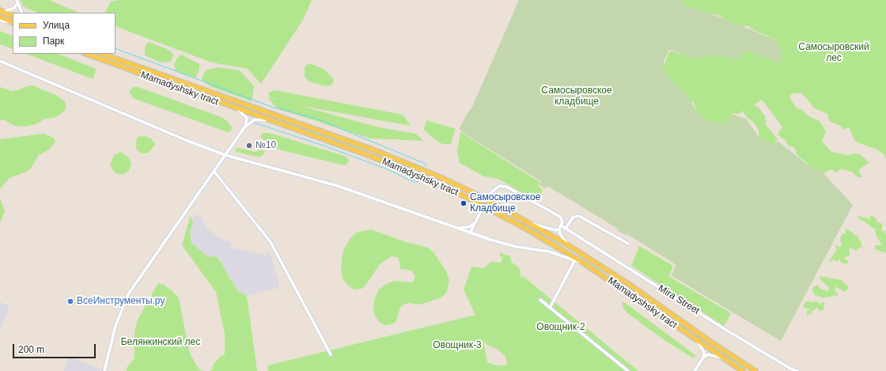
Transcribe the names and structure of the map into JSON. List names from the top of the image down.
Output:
{
  "streets": {
    "main road": ["Mamadyshsky tract"],
    "street": ["Mira Street"]
  },
  "parks": [
    "Самосыровский лес",
    "Самосыровское кладбище",
    "Овощник-2",
    "Белянкинский лес",
    "Овощник-3"
  ],
  "places": ["№10", "Самосыровское Кладбище", "ВсеИнструменты.ру"],
  "legend": ["Улица", "Парк"],
  "scale_bar": "200 m"
}
